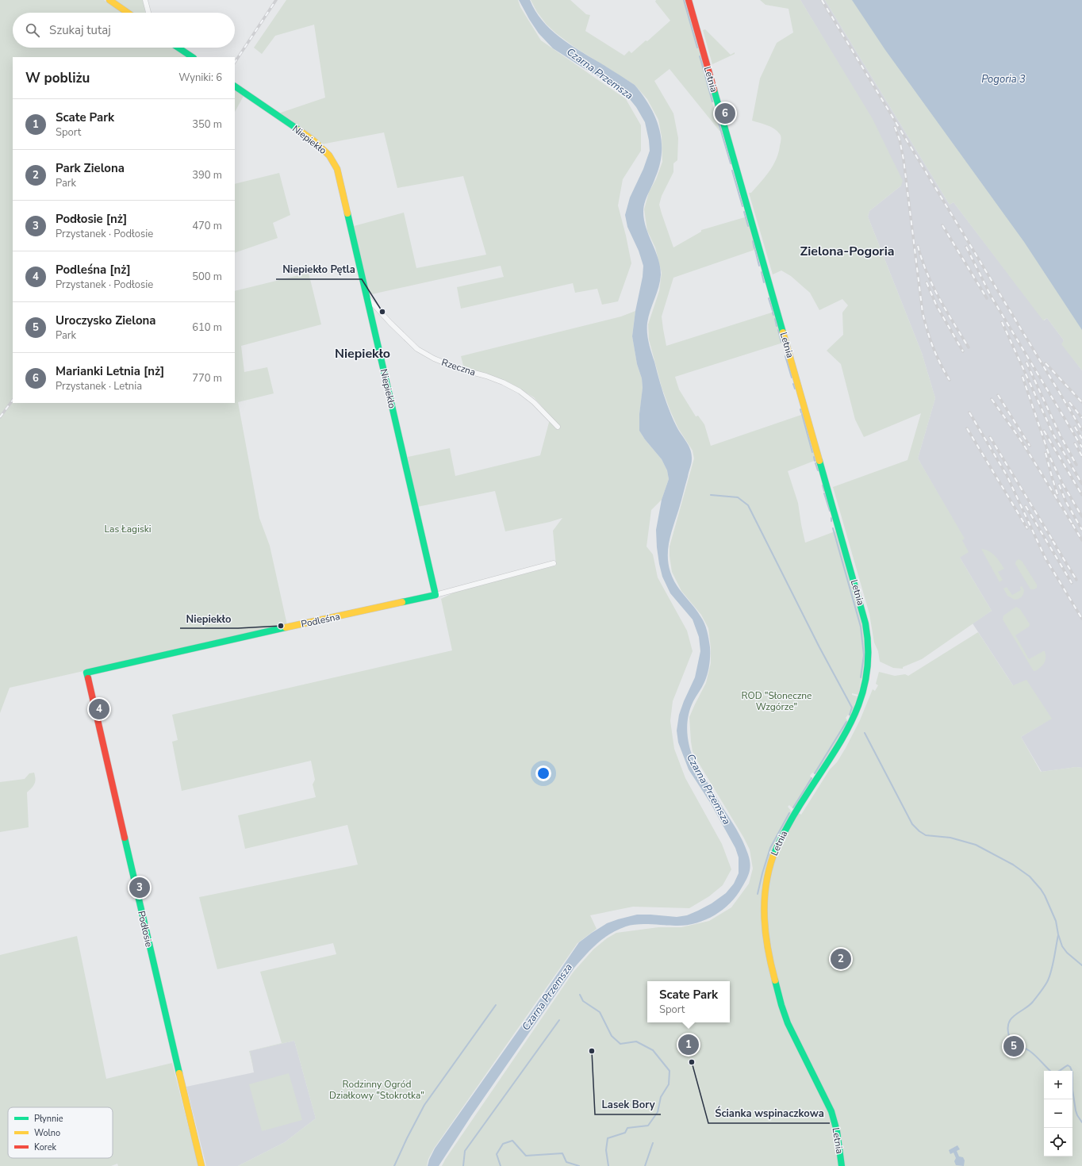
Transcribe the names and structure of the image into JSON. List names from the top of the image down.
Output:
{
  "streets": {
    "street": [
      "Letnia",
      "Niepiekło",
      "Rzeczna",
      "Podleśna",
      "Podłosie"
    ]
  },
  "crossings": [
    ["Niepiekło", "Rzeczna"],
    ["Niepiekło", "Podleśna"],
    ["Podleśna", "Podłosie"]
  ],
  "districts": ["Zielona-Pogoria", "Niepiekło"],
  "water": ["Czarna Przemsza", "Pogoria 3"],
  "parks": ["Las Łagiski", "ROD \"Słoneczne Wzgórze\"", "Rodzinny Ogród Działkowy \"Stokrotka\""],
  "places": [
    "Niepiekło Pętla",
    "Niepiekło",
    "Lasek Bory",
    "Ścianka wspinaczkowa"
  ],
  "legend": ["Płynnie", "Wolno", "Korek"],
  "page": {
    "search": "Szukaj tutaj",
    "heading": ["W pobliżu", "Wyniki: 6"],
    "list": [
      {
        "mark": "1",
        "name": "Scate Park",
        "note": "Sport",
        "value": "350 m"
      },
      {
        "mark": "2",
        "name": "Park Zielona",
        "note": "Park",
        "value": "390 m"
      },
      {
        "mark": "3",
        "name": "Podłosie [nż]",
        "note": "Przystanek · Podłosie",
        "value": "470 m"
      },
      {
        "mark": "4",
        "name": "Podleśna [nż]",
        "note": "Przystanek · Podłosie",
        "value": "500 m"
      },
      {
        "mark": "5",
        "name": "Uroczysko Zielona",
        "note": "Park",
        "value": "610 m"
      },
      {
        "mark": "6",
        "name": "Marianki Letnia [nż]",
        "note": "Przystanek · Letnia",
        "value": "770 m"
      }
    ],
    "pins": [
      "6",
      "4",
      "3",
      "2",
      "1",
      "5"
    ],
    "popup": ["Scate Park", "Sport"],
    "map_buttons": ["+", "−"]
  }
}
